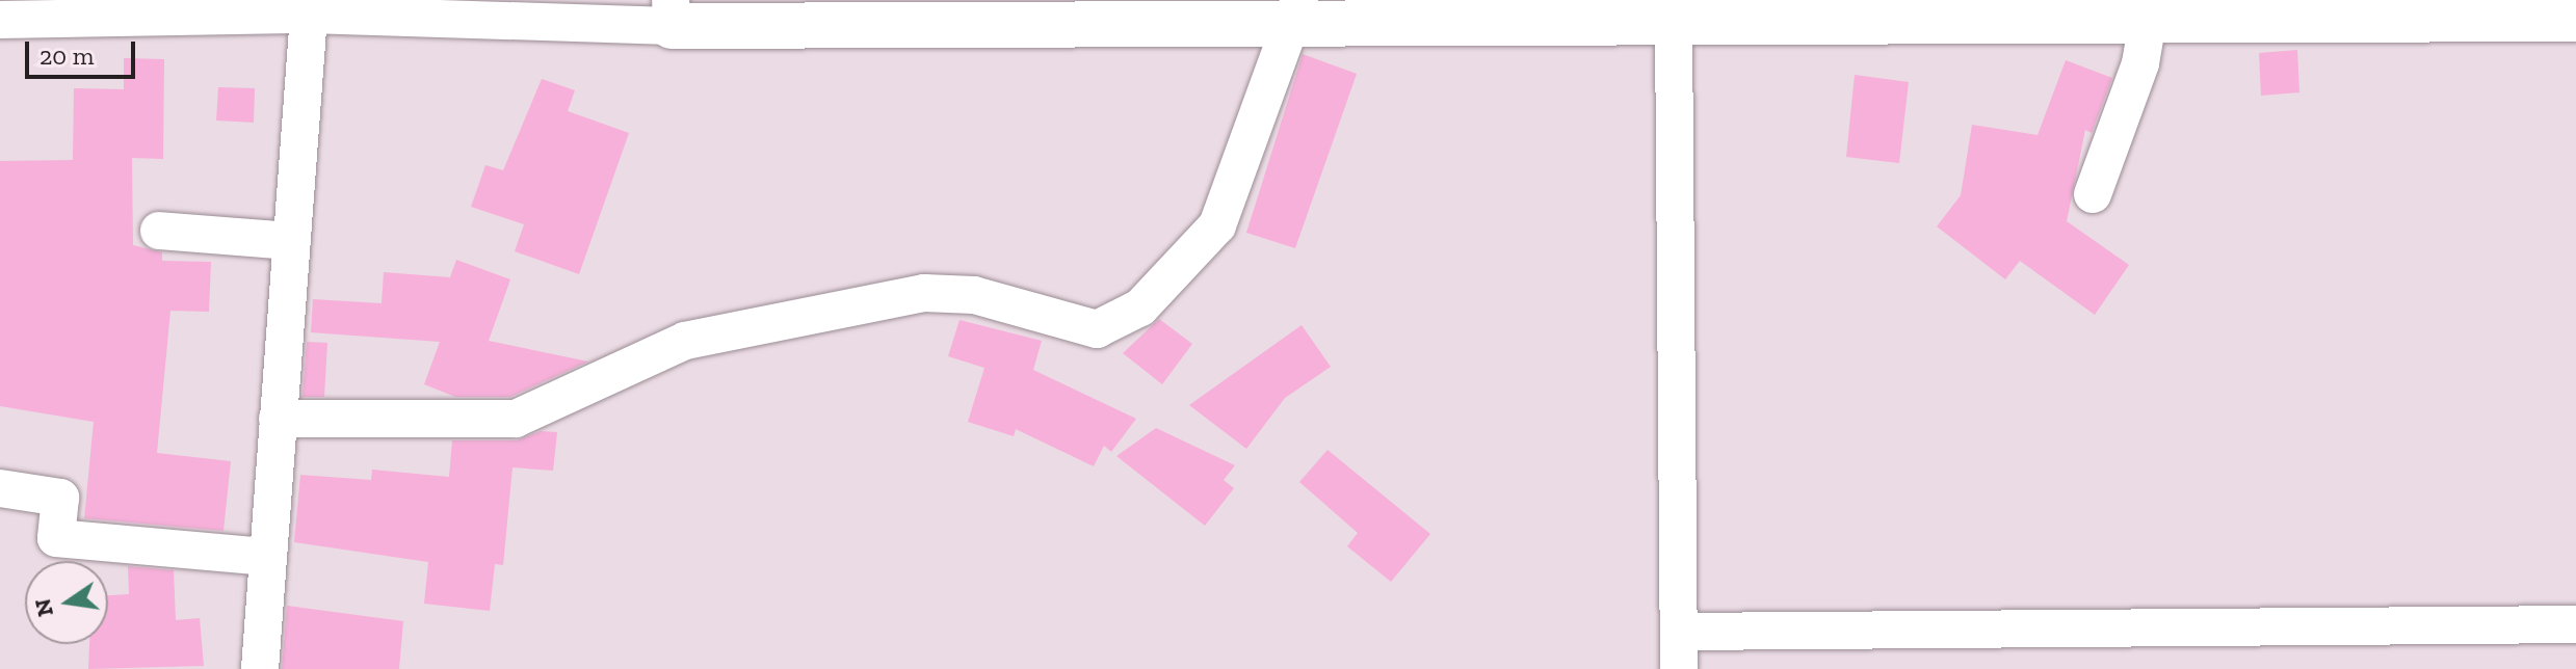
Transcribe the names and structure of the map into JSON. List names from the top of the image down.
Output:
{
  "scale_bar": "20 m",
  "north": "left"
}
